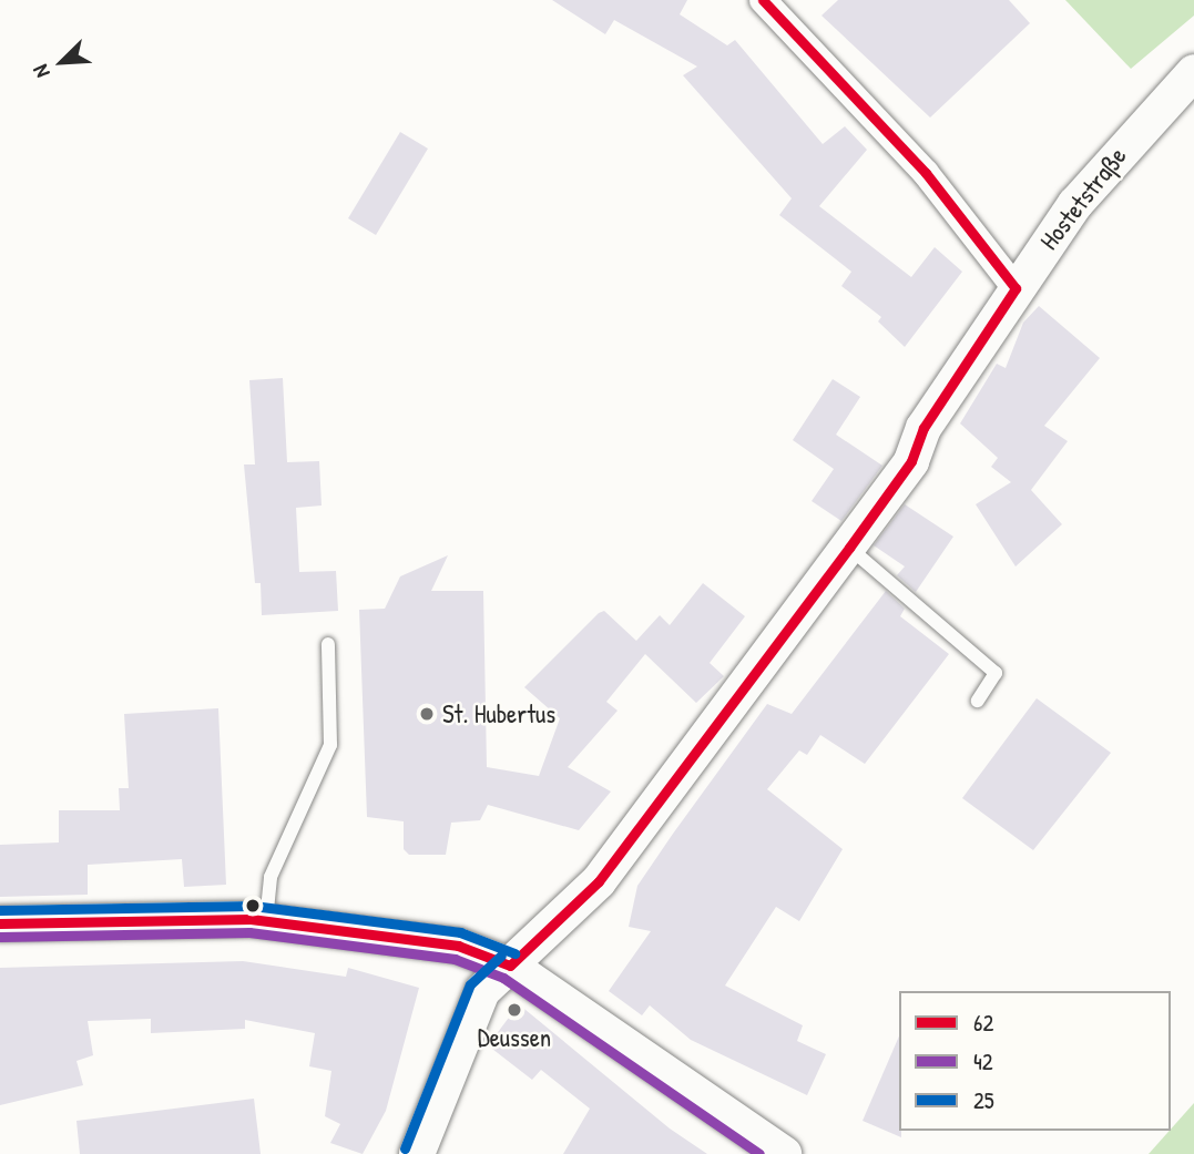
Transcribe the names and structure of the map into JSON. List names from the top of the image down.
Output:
{
  "streets": {
    "street": ["Hostetstraße"]
  },
  "places": ["St. Hubertus", "Deussen"],
  "lines": ["transit line 62", "transit line 25", "transit line 42"],
  "legend": ["62", "42", "25"],
  "north": "bottom left"
}
